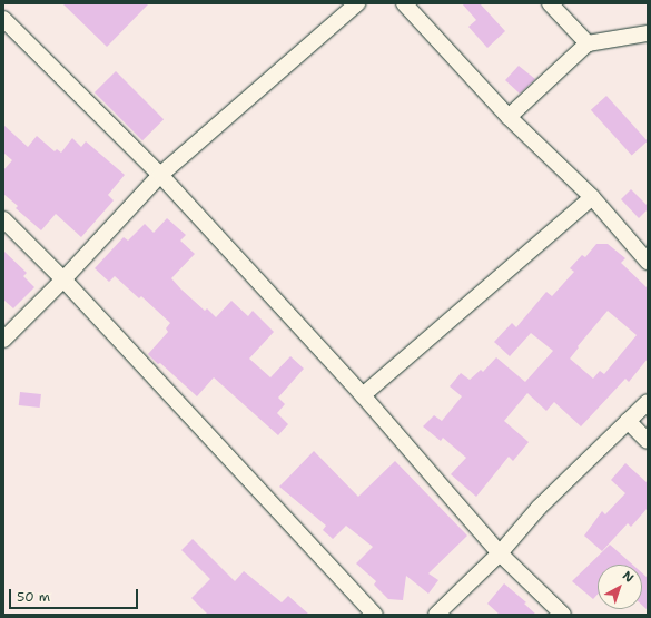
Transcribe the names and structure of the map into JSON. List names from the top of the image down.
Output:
{
  "scale_bar": "50 m",
  "north": "top right"
}
